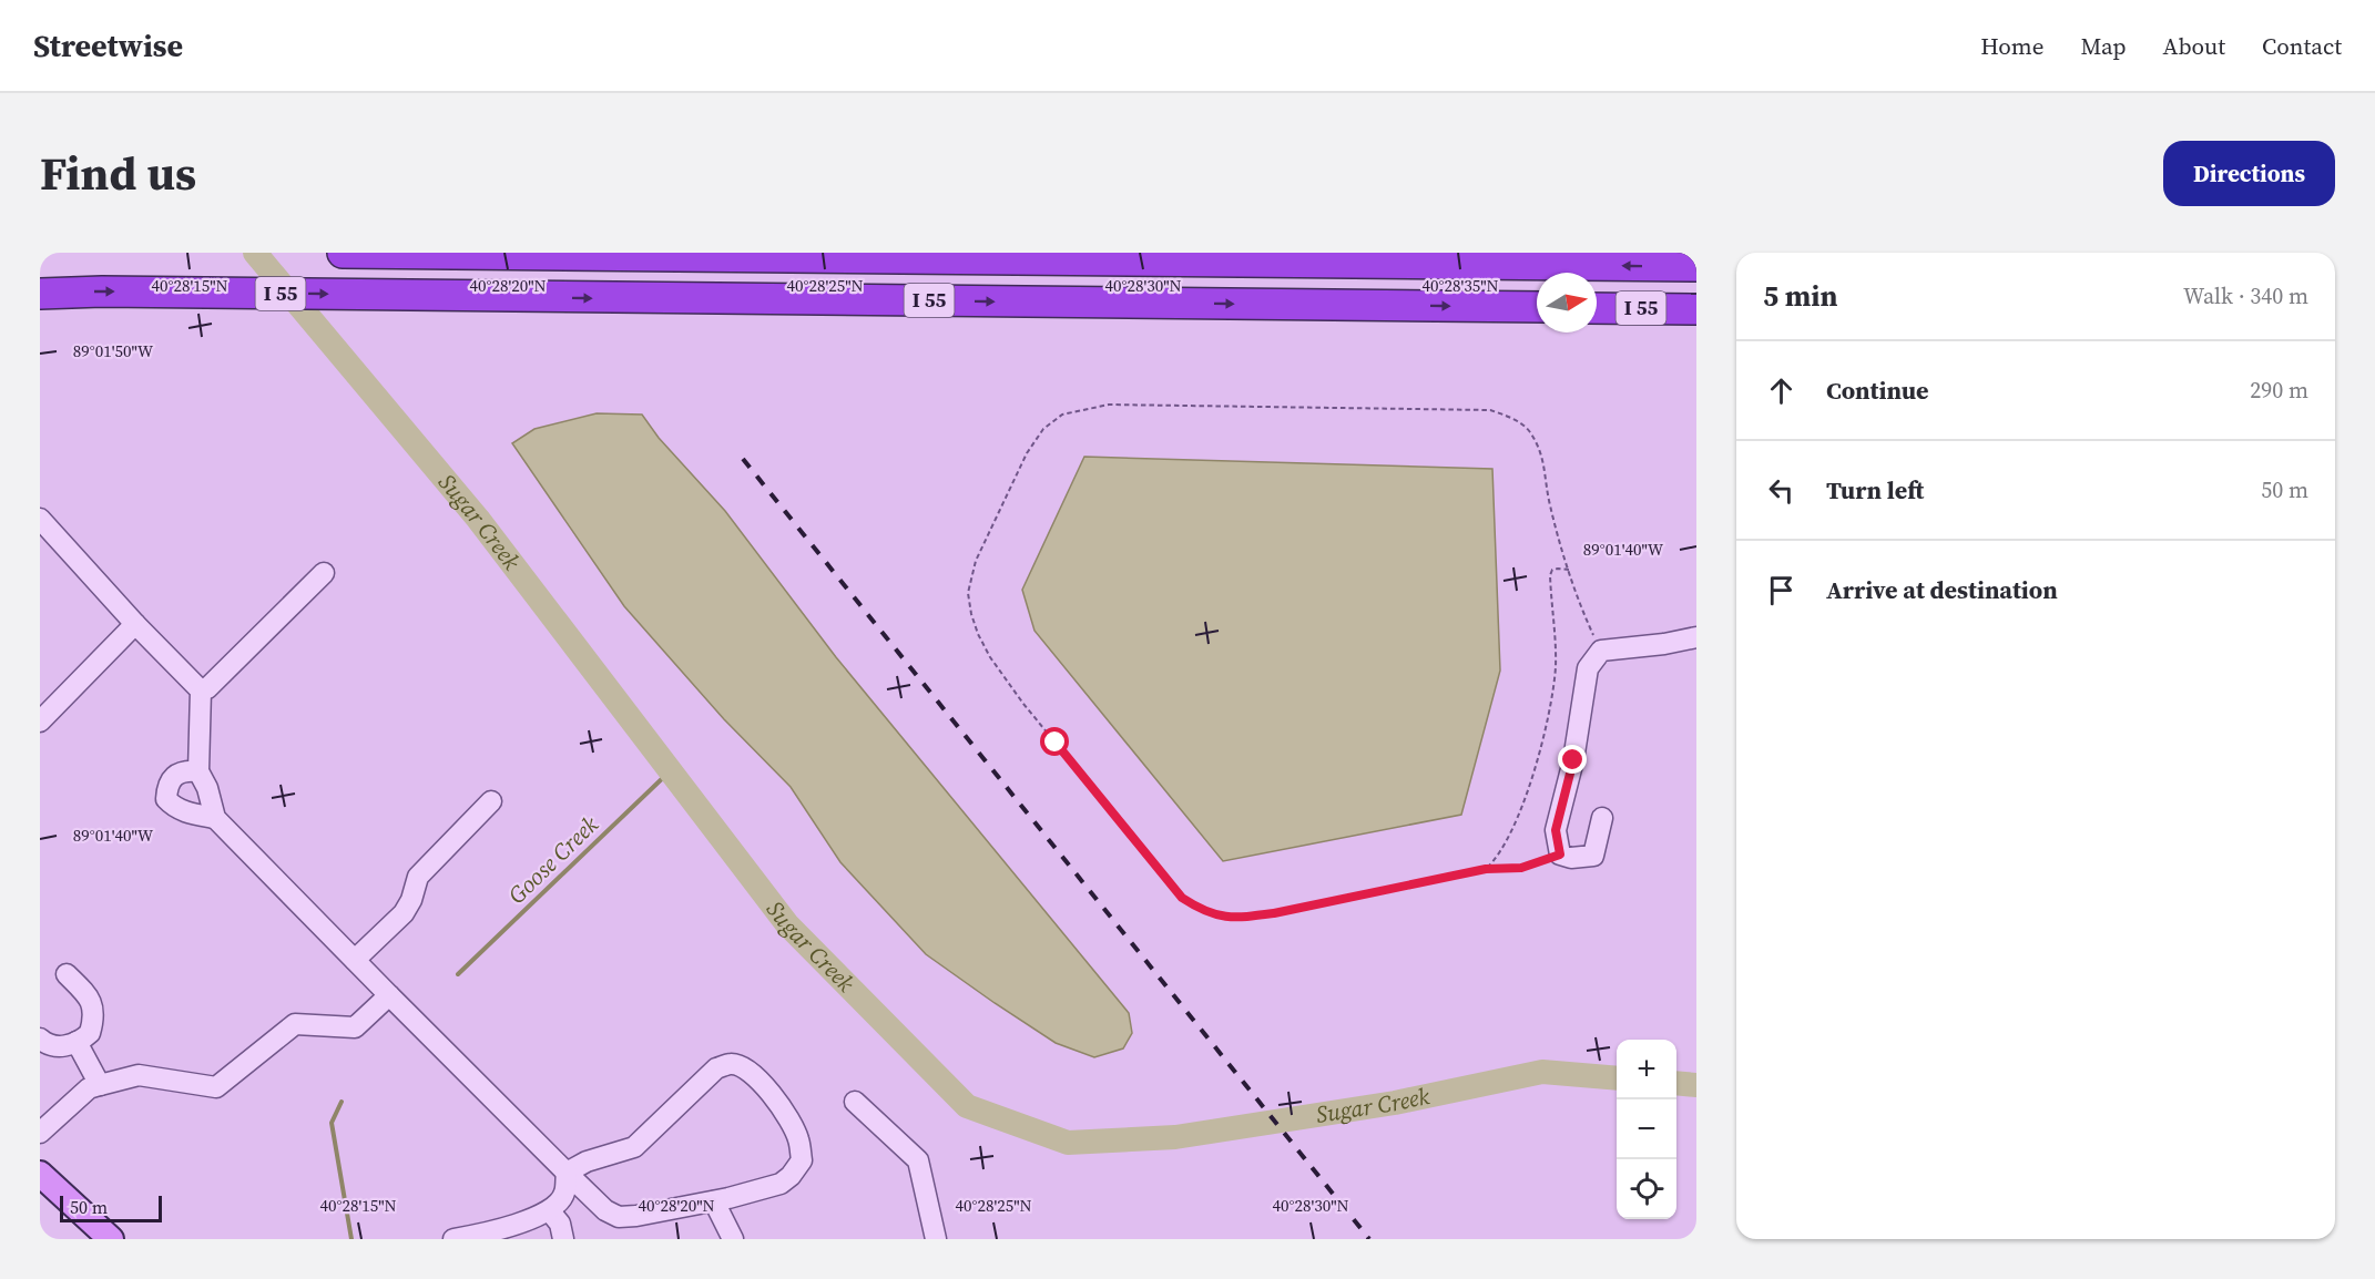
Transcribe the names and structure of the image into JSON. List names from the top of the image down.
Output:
{
  "streets": {
    "highway": ["I 55"]
  },
  "water": ["Sugar Creek", "Goose Creek"],
  "scale_bar": "50 m",
  "north": "right",
  "page": {
    "header": "Streetwise",
    "nav": [
      "Home",
      "Map",
      "About",
      "Contact"
    ],
    "title": "Find us",
    "buttons": "Directions",
    "heading": ["5 min", "Walk · 340 m"],
    "list": [
      ["Continue", "290 m"],
      ["Turn left", "50 m"],
      "Arrive at destination"
    ],
    "map_buttons": ["+", "−"],
    "scale": "50 m"
  },
  "coordinates": [
    "40°28'15\"N",
    "40°28'20\"N",
    "40°28'25\"N",
    "40°28'30\"N",
    "40°28'35\"N",
    "89°01'50\"W",
    "89°01'40\"W"
  ]
}
